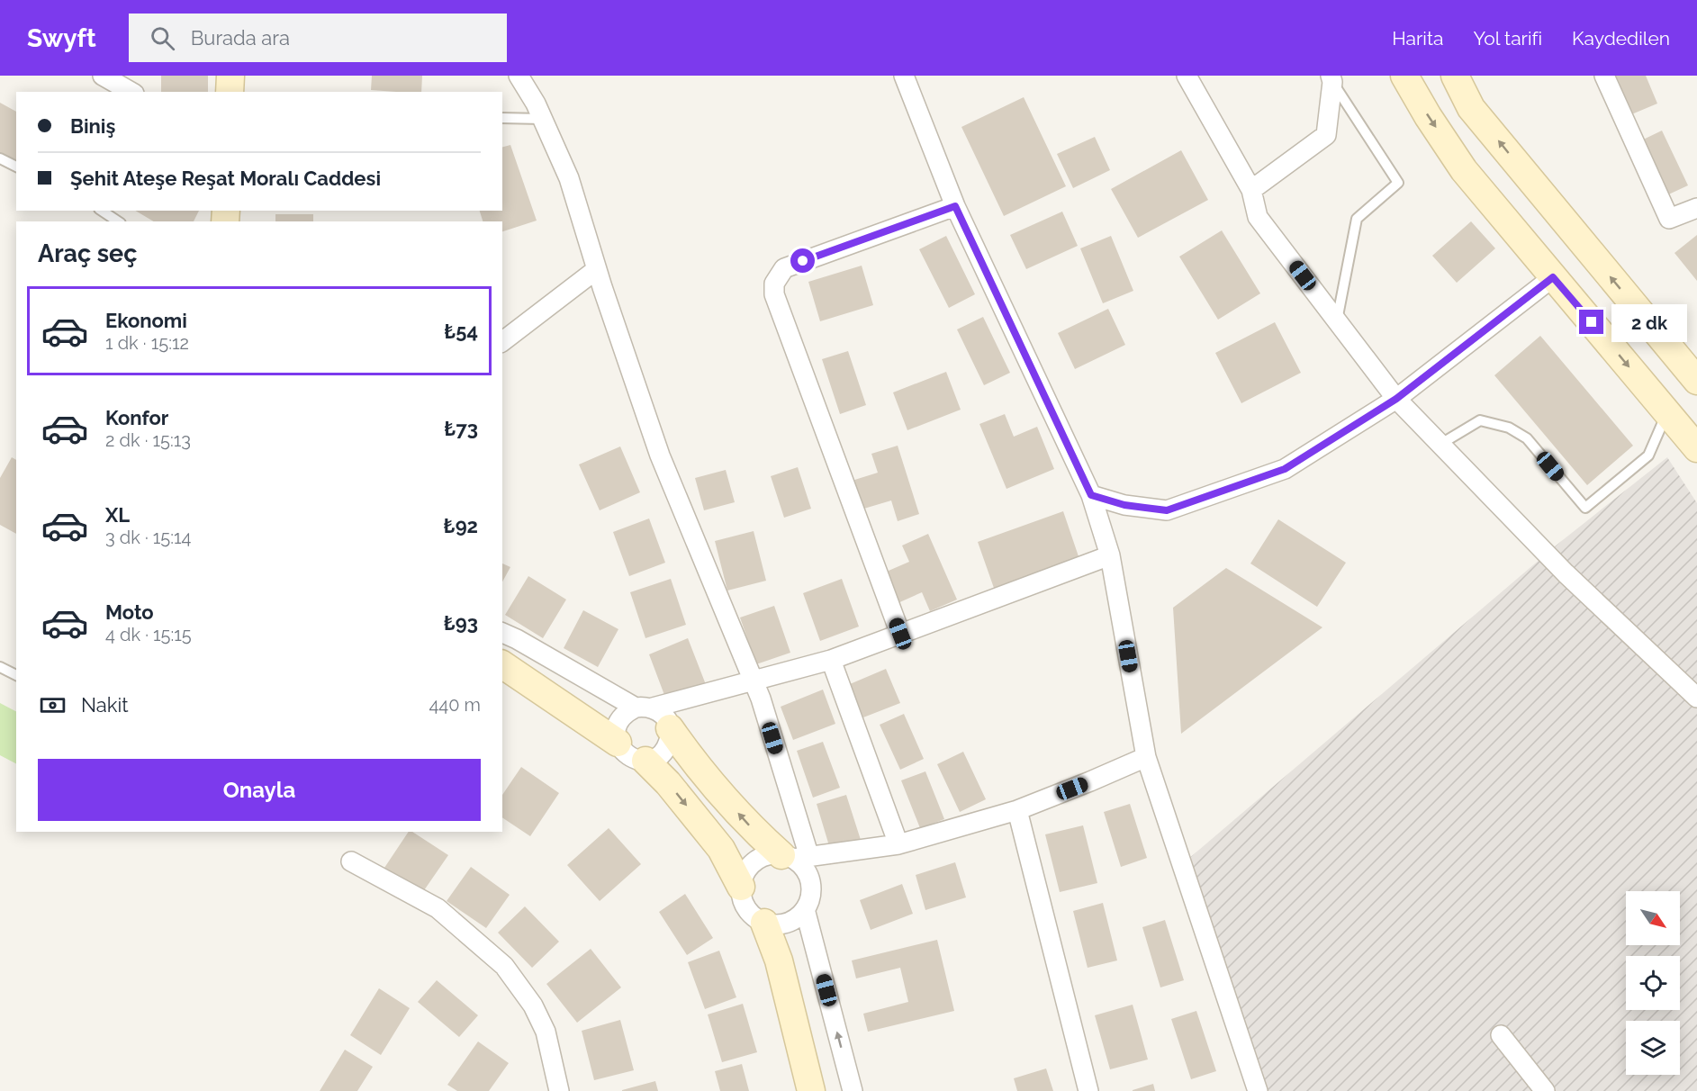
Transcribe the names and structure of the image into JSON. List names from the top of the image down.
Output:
{
  "north": "bottom right",
  "page": {
    "header": "Swyft",
    "search": "Burada ara",
    "nav": ["Harita", "Yol tarifi", "Kaydedilen"],
    "banner": ["Biniş", "Şehit Ateşe Reşat Moralı Caddesi"],
    "heading": "Araç seç",
    "list": [
      {
        "name": "Ekonomi",
        "note": "1 dk · 15:12",
        "value": "₺54"
      },
      {
        "name": "Konfor",
        "note": "2 dk · 15:13",
        "value": "₺73"
      },
      {
        "name": "XL",
        "note": "3 dk · 15:14",
        "value": "₺92"
      },
      {
        "name": "Moto",
        "note": "4 dk · 15:15",
        "value": "₺93"
      }
    ],
    "bubble": "2 dk",
    "pay": ["Nakit", "440 m"],
    "buttons": "Onayla"
  }
}
